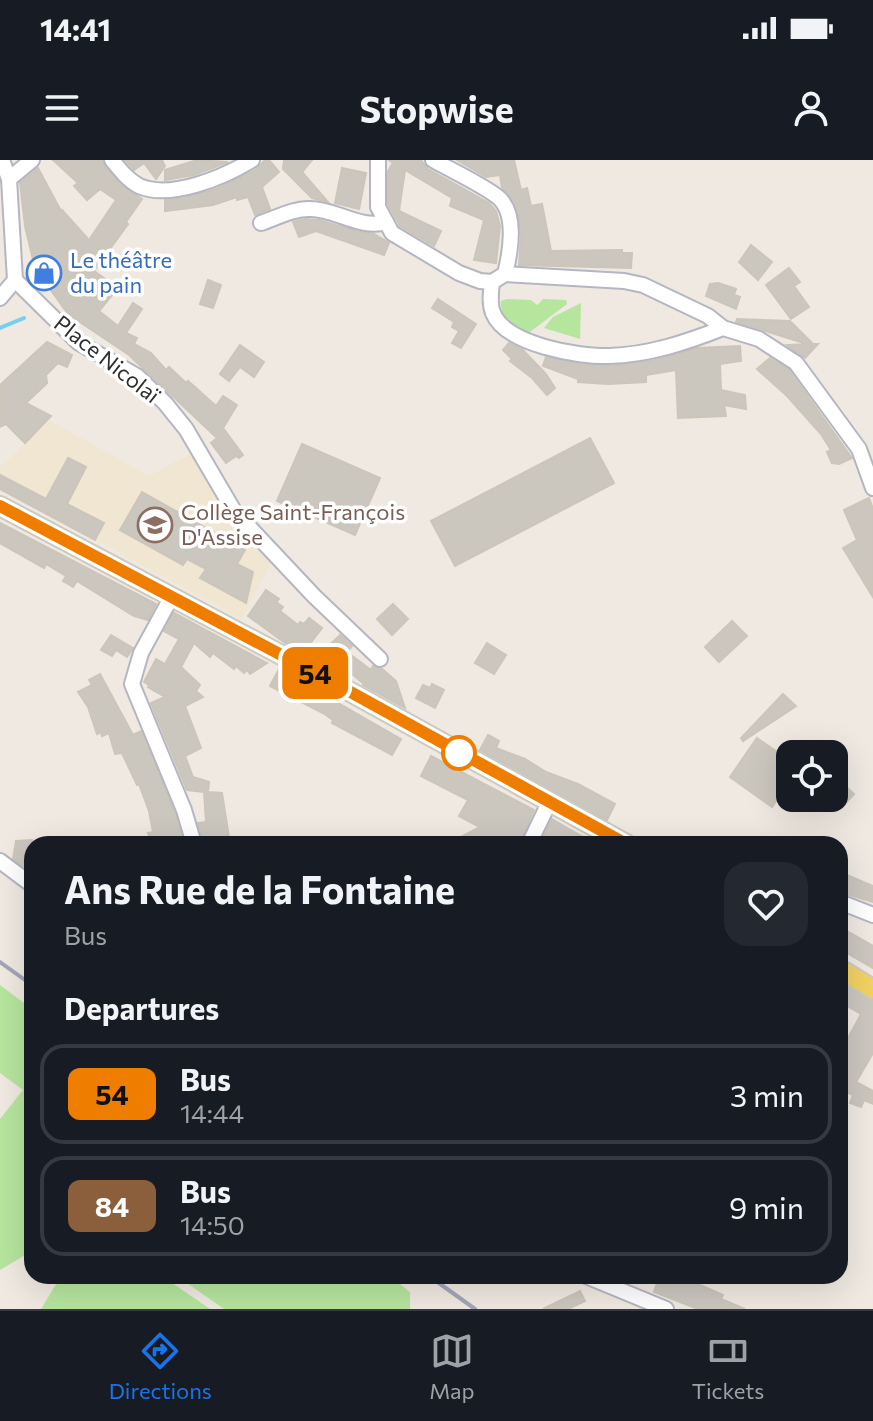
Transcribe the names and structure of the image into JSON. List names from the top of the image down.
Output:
{
  "streets": {
    "street": ["Place Nicolaï"]
  },
  "places": {
    "shop": ["Le théâtre du pain"],
    "school or university": ["Collège Saint-François D'Assise"]
  },
  "lines": ["bus line 54"],
  "page": {
    "status": "14:41",
    "header": "Stopwise",
    "on_map": "54",
    "heading": [
      ["Ans Rue de la Fontaine", "Bus"],
      "Departures"
    ],
    "list": [
      {
        "mark": "54",
        "name": "Bus",
        "note": "14:44",
        "value": "3 min"
      },
      {
        "mark": "84",
        "name": "Bus",
        "note": "14:50",
        "value": "9 min"
      }
    ],
    "tabs": ["Directions", "Map", "Tickets"]
  }
}
